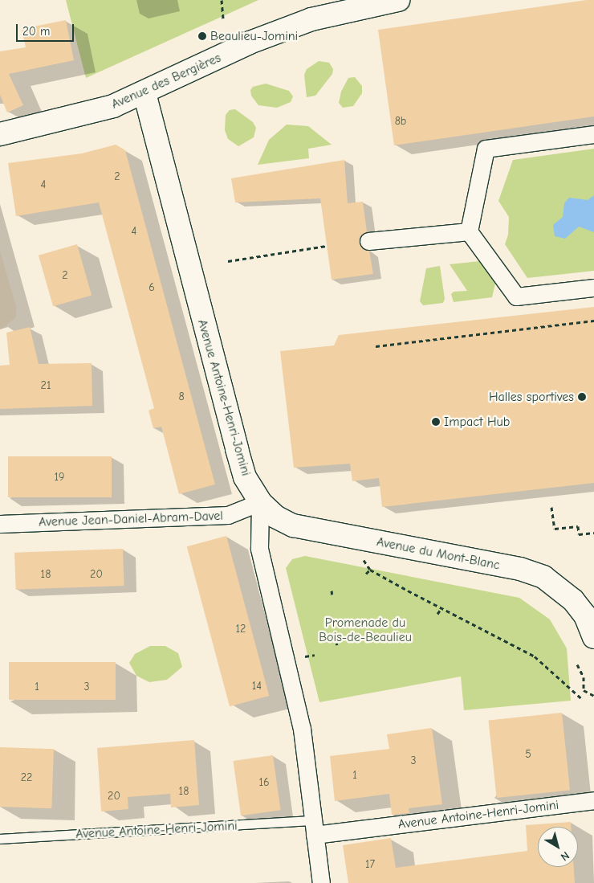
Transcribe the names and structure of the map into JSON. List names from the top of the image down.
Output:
{
  "streets": {
    "main road": ["Avenue des Bergières", "Avenue Antoine-Henri-Jomini", "Avenue du Mont-Blanc"],
    "street": ["Avenue Jean-Daniel-Abram-Davel"]
  },
  "crossings": [
    ["Avenue des Bergières", "Avenue Antoine-Henri-Jomini"],
    ["Avenue Antoine-Henri-Jomini", "Avenue Jean-Daniel-Abram-Davel"],
    ["Avenue Antoine-Henri-Jomini", "Avenue du Mont-Blanc"],
    ["Avenue Jean-Daniel-Abram-Davel", "Avenue du Mont-Blanc"]
  ],
  "parks": ["Promenade du Bois-de-Beaulieu"],
  "places": ["Beaulieu-Jomini", "Halles sportives", "Impact Hub"],
  "house_numbers": [
    "8b",
    "2",
    "4",
    "4",
    "2",
    "6",
    "21",
    "8",
    "19",
    "18",
    "20",
    "12",
    "14",
    "1",
    "3",
    "5",
    "3",
    "1",
    "22",
    "16",
    "18",
    "20",
    "17"
  ],
  "scale_bar": "20 m",
  "north": "bottom right"
}
